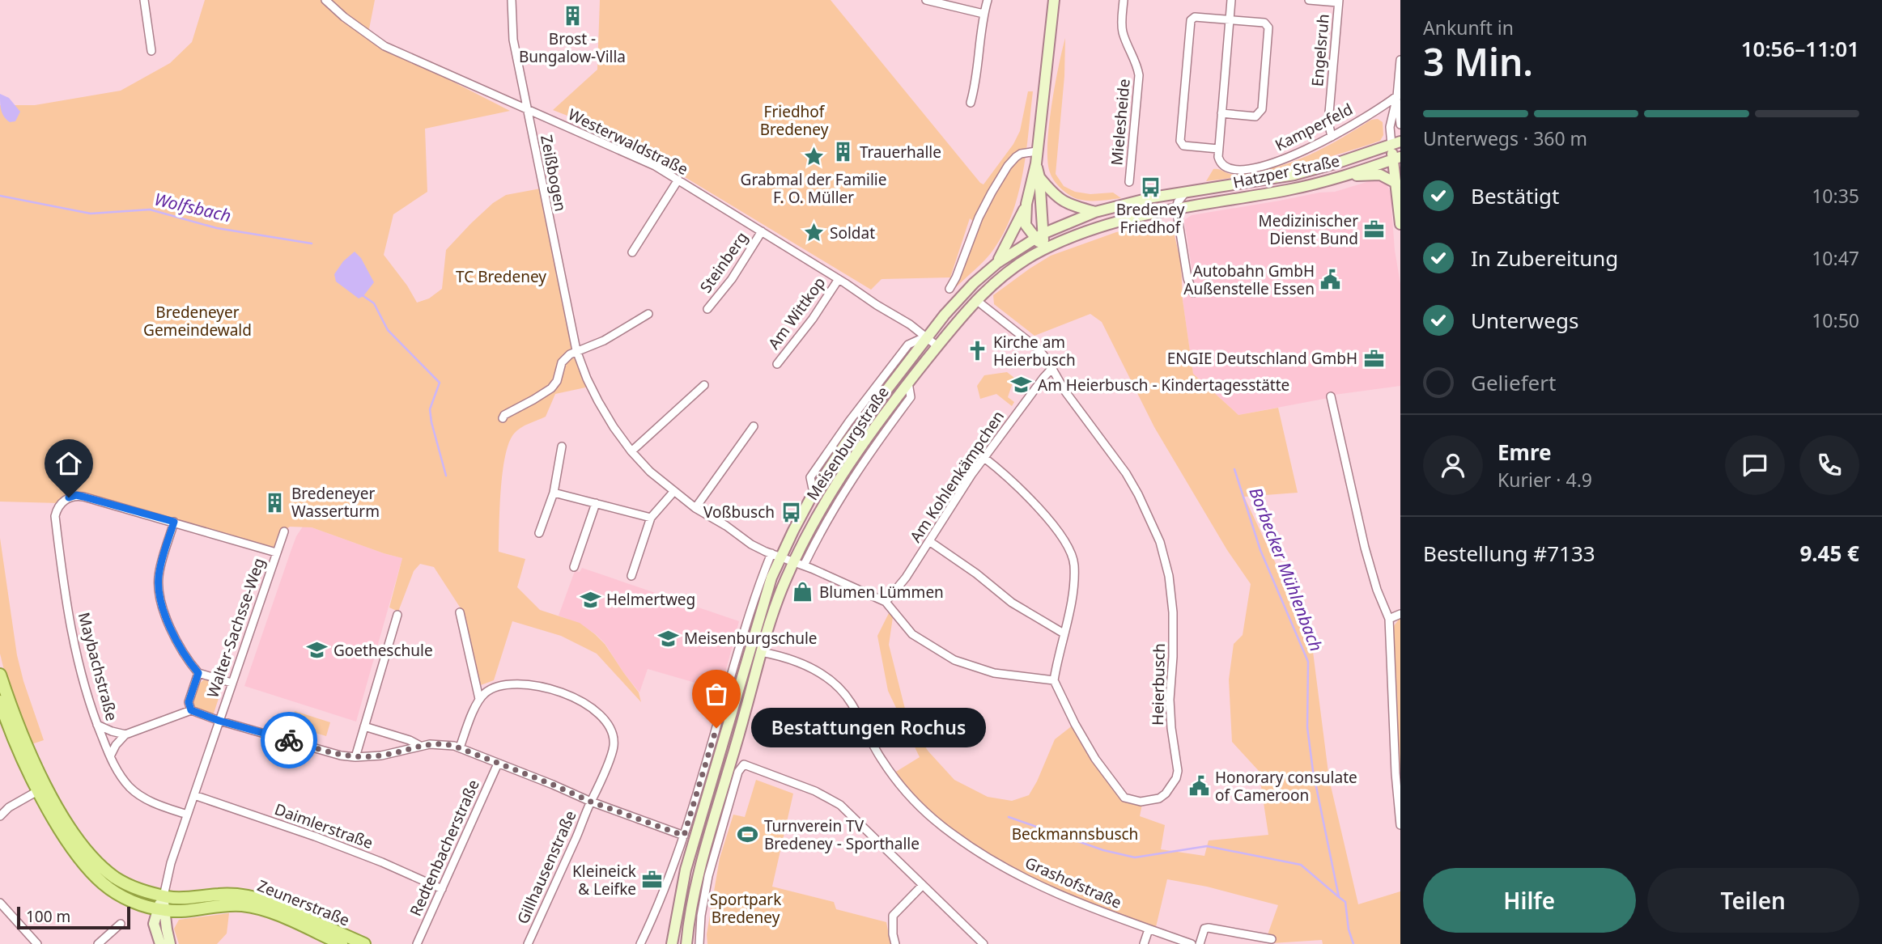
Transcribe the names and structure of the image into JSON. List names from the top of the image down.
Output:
{
  "streets": {
    "main road": ["Hatzper Straße", "Meisenburgstraße", "Zeunerstraße"],
    "street": [
      "Engelsruh",
      "Mielesheide",
      "Kamperfeld",
      "Westerwaldstraße",
      "Zeißbogen",
      "Steinberg",
      "Am Wittkop",
      "Am Kohlenkämpchen",
      "Walter-Sachsse-Weg",
      "Maybachstraße",
      "Heierbusch",
      "Daimlerstraße",
      "Redtenbacherstraße",
      "Gillhausenstraße",
      "Grashofstraße"
    ]
  },
  "crossings": [
    ["Engelsruh", "Kamperfeld"],
    ["Westerwaldstraße", "Zeißbogen"],
    ["Westerwaldstraße", "Steinberg"],
    ["Westerwaldstraße", "Am Wittkop"],
    ["Westerwaldstraße", "Meisenburgstraße"],
    ["Hatzper Straße", "Meisenburgstraße"],
    ["Zeißbogen", "Meisenburgstraße"],
    ["Meisenburgstraße", "Heierbusch"],
    ["Meisenburgstraße", "Grashofstraße"],
    ["Am Kohlenkämpchen", "Heierbusch"],
    ["Walter-Sachsse-Weg", "Maybachstraße"],
    ["Walter-Sachsse-Weg", "Daimlerstraße"],
    ["Walter-Sachsse-Weg", "Zeunerstraße"],
    ["Daimlerstraße", "Redtenbacherstraße"]
  ],
  "water": ["Wolfsbach", "Borbecker Mühlenbach"],
  "parks": [
    "Friedhof Bredeney",
    "TC Bredeney",
    "Bredeneyer Gemeindewald",
    "Beckmannsbusch",
    "Sportpark Bredeney"
  ],
  "places": {
    "building": ["Brost - Bungalow-Villa", "Trauerhalle", "Bredeneyer Wasserturm"],
    "place": ["Grabmal der Familie F. O. Müller", "Soldat"],
    "bus stop": ["Bredeney Friedhof", "Voßbusch"],
    "office": ["Medizinischer Dienst Bund", "ENGIE Deutschland GmbH", "Kleineick & Leifke"],
    "public building": ["Autobahn GmbH Außenstelle Essen", "Honorary consulate of Cameroon"],
    "church": ["Kirche am Heierbusch"],
    "school or university": [
      "Am Heierbusch - Kindertagesstätte",
      "Helmertweg",
      "Meisenburgschule",
      "Goetheschule"
    ],
    "shop": ["Blumen Lümmen"],
    "other": ["Bestattungen Rochus"],
    "sports": ["Turnverein TV Bredeney - Sporthalle"]
  },
  "scale_bar": "100 m",
  "page": {
    "heading": ["3 Min.", "Ankunft in", "10:56–11:01"],
    "panel": [
      "Emre",
      "Kurier · 4.9",
      "Bestellung #7133",
      "9.45 €"
    ],
    "bar": "Unterwegs · 360 m",
    "list": [
      ["Bestätigt", "10:35"],
      ["In Zubereitung", "10:47"],
      ["Unterwegs", "10:50"],
      "Geliefert"
    ],
    "bubble": "Bestattungen Rochus",
    "buttons": ["Hilfe", "Teilen"],
    "scale": "100 m"
  }
}
